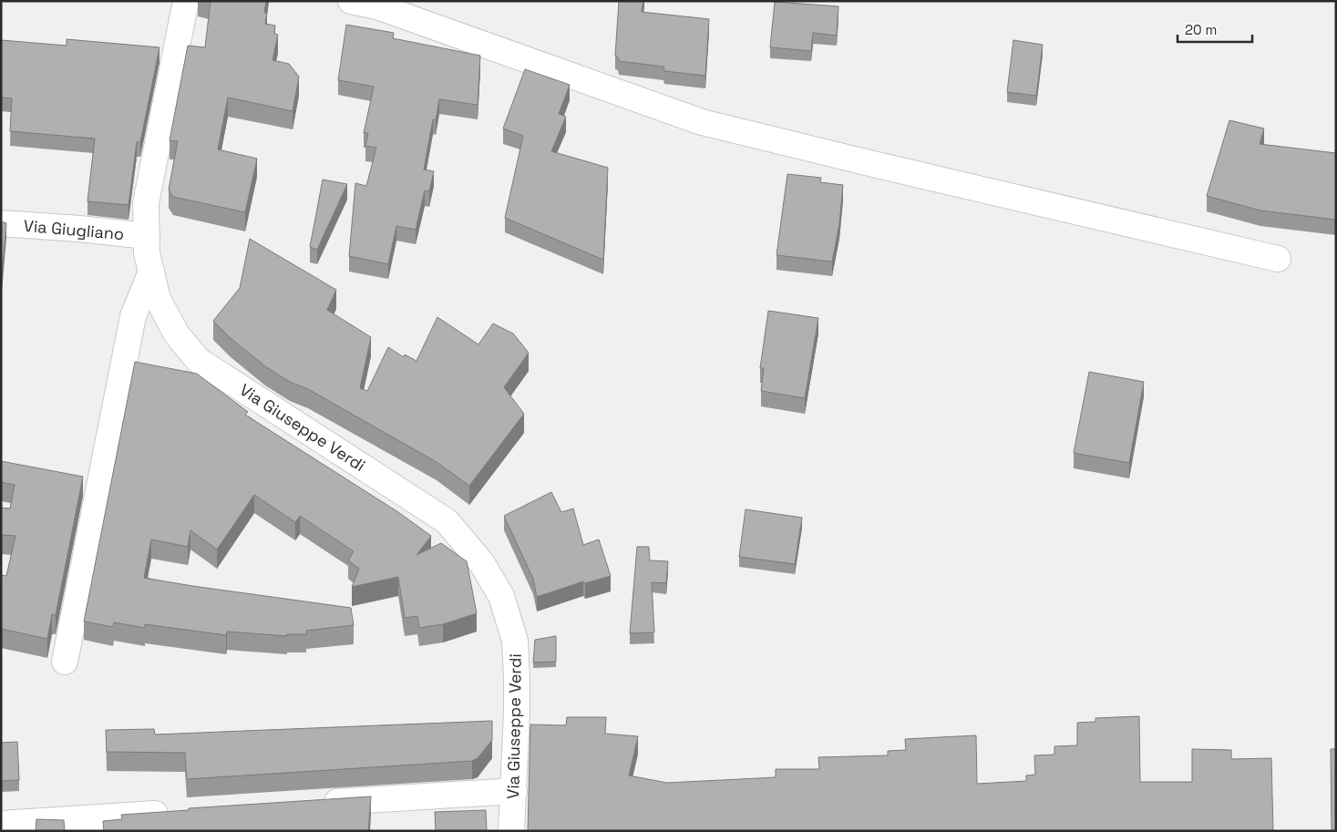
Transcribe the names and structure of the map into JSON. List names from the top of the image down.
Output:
{
  "streets": {
    "street": ["Via Giugliano", "Via Giuseppe Verdi"]
  },
  "crossings": [
    ["Via Giugliano", "Via Giuseppe Verdi"]
  ],
  "scale_bar": "20 m"
}
